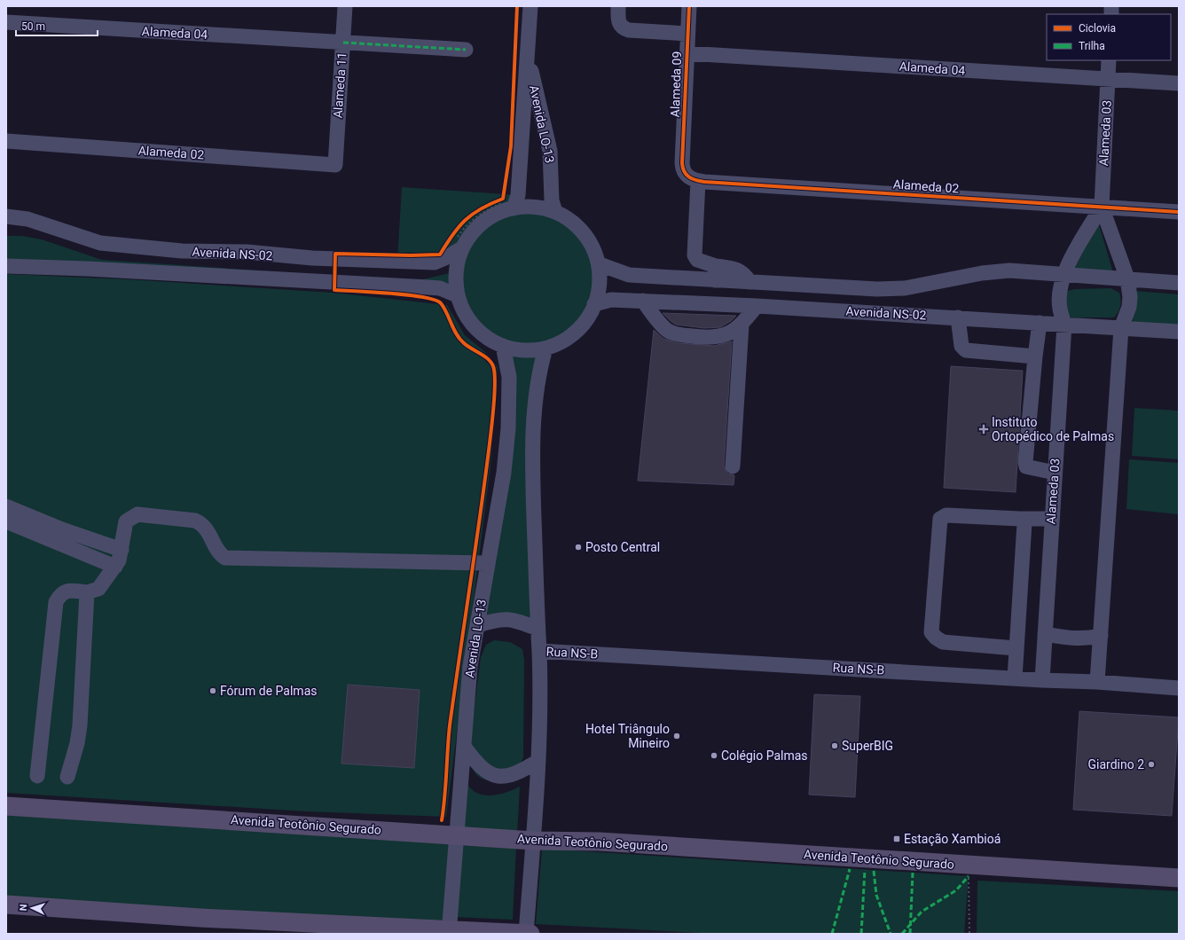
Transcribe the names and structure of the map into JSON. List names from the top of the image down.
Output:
{
  "streets": {
    "main road": ["Avenida Teotônio Segurado"],
    "street": [
      "Alameda 04",
      "Alameda 09",
      "Alameda 11",
      "Avenida LO-13",
      "Alameda 03",
      "Alameda 02",
      "Avenida NS-02",
      "Rua NS-B"
    ]
  },
  "crossings": [
    ["Alameda 04", "Alameda 09"],
    ["Alameda 04", "Alameda 11"],
    ["Alameda 04", "Alameda 03"],
    ["Alameda 09", "Alameda 02"],
    ["Alameda 11", "Alameda 02"],
    ["Avenida LO-13", "Avenida Teotônio Segurado"],
    ["Alameda 03", "Alameda 02"],
    ["Alameda 03", "Avenida NS-02"],
    ["Alameda 03", "Rua NS-B"]
  ],
  "places": {
    "health": ["Instituto Ortopédico de Palmas"],
    "other": [
      "Posto Central",
      "Fórum de Palmas",
      "Hotel Triângulo Mineiro",
      "SuperBIG",
      "Colégio Palmas",
      "Giardino 2"
    ],
    "transit": ["Estação Xambioá"]
  },
  "legend": ["Ciclovia", "Trilha"],
  "scale_bar": "50 m",
  "north": "left"
}
